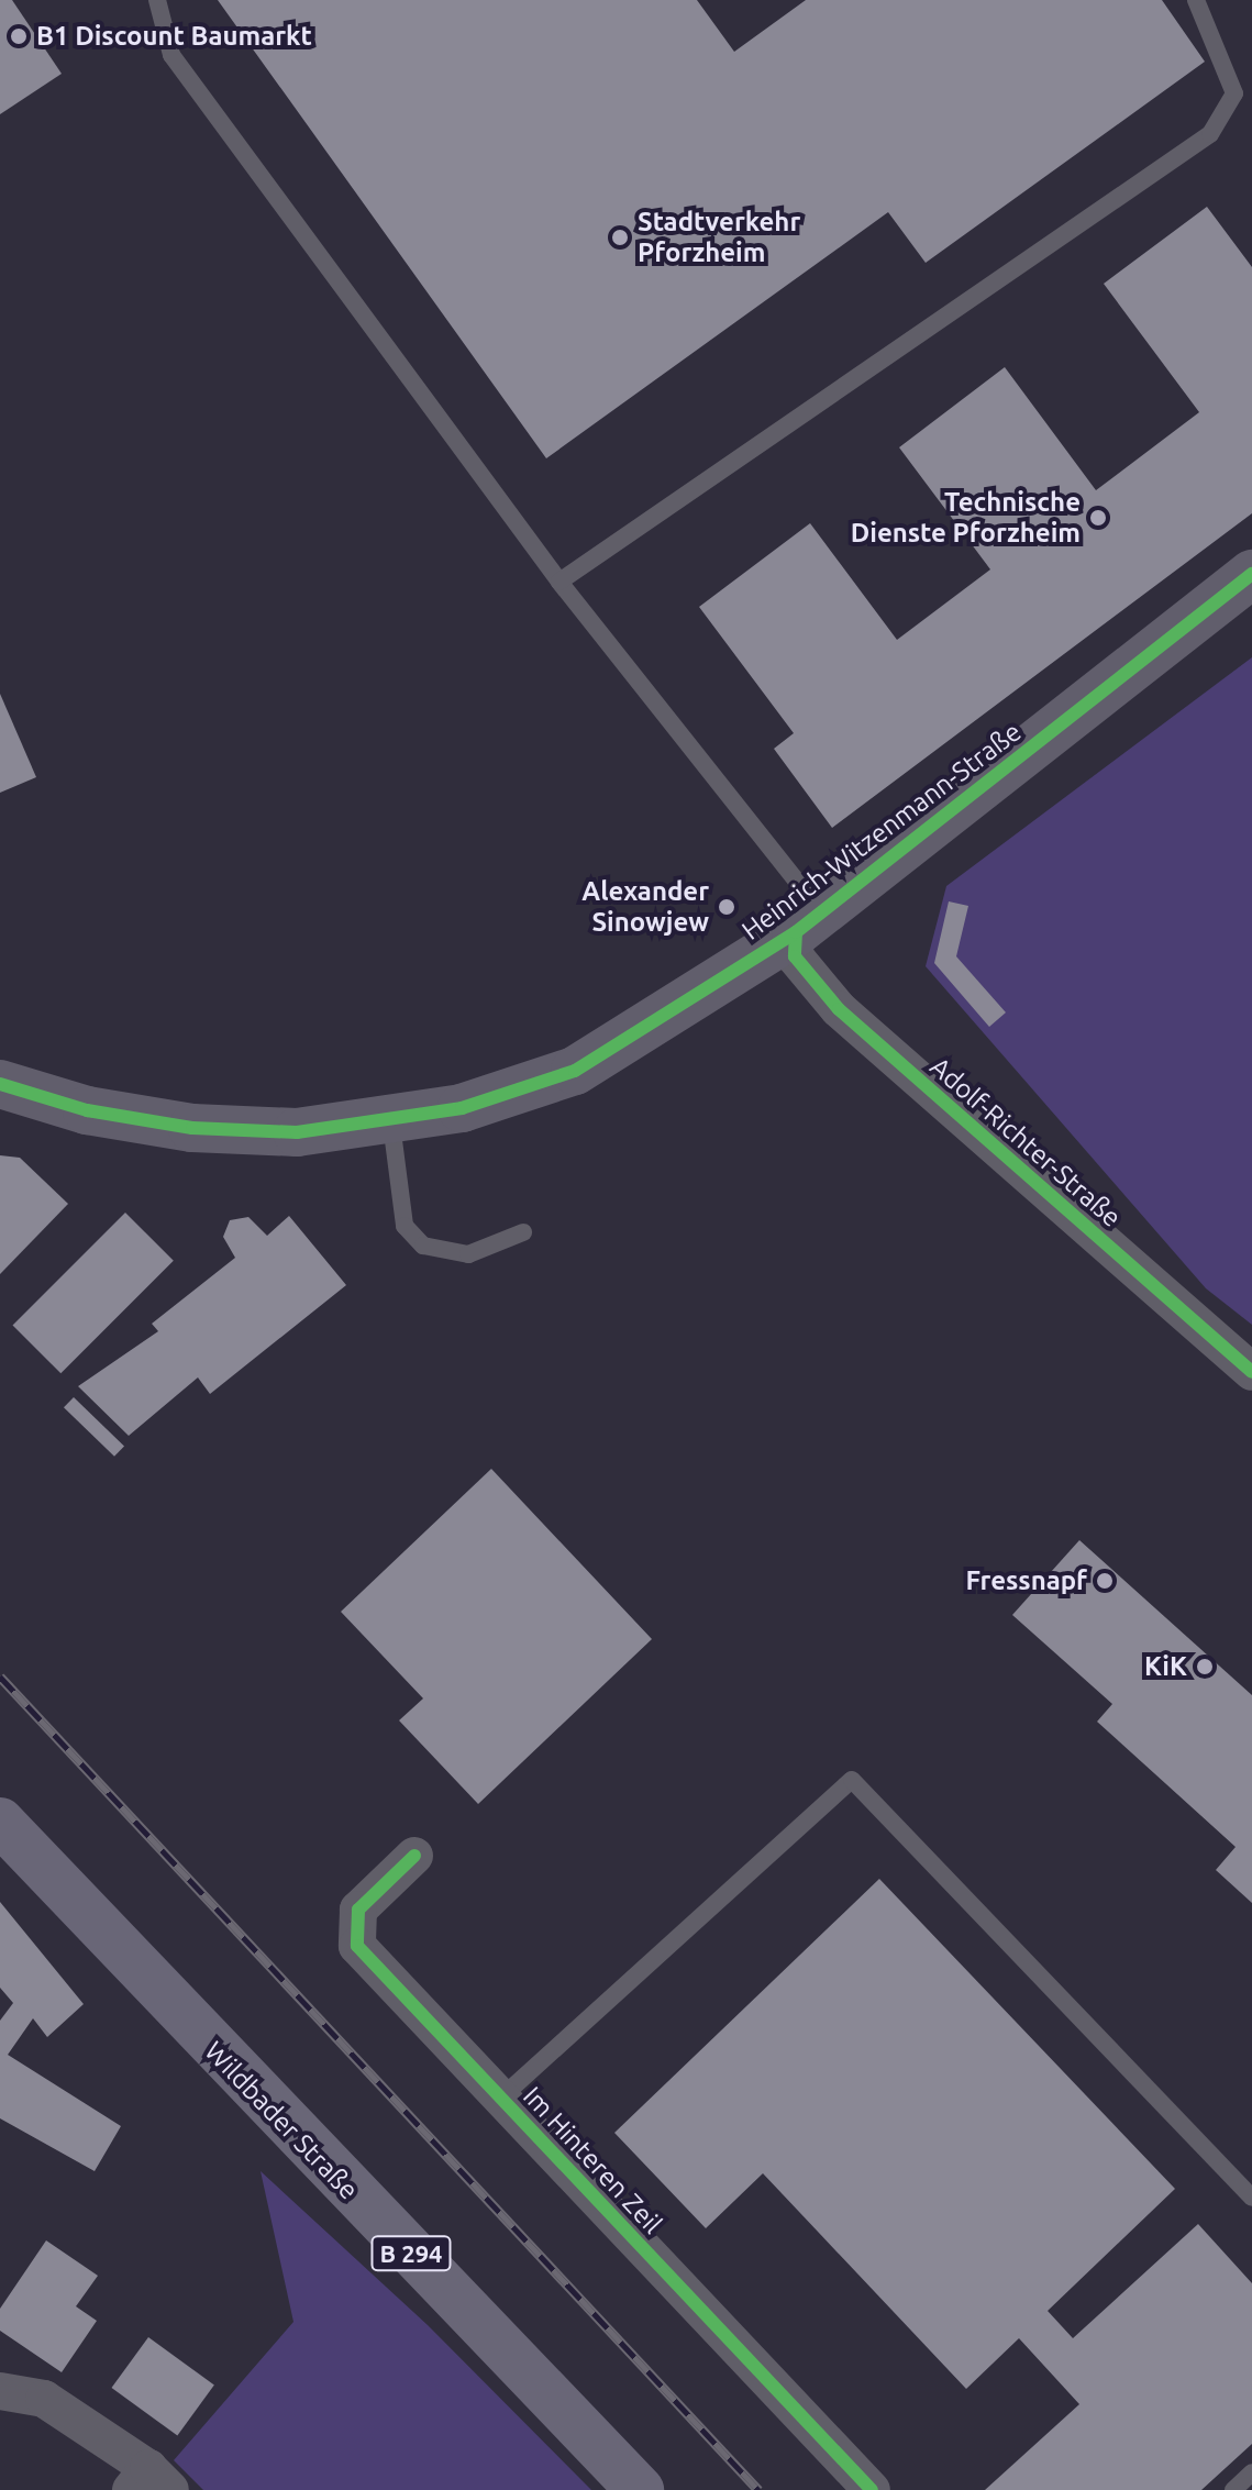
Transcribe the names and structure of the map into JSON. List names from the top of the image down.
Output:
{
  "streets": {
    "main road": ["Wildbader Straße", "B 294"],
    "street": ["Heinrich-Witzenmann-Straße", "Adolf-Richter-Straße", "Im Hinteren Zeil"]
  },
  "crossings": [
    ["Heinrich-Witzenmann-Straße", "Adolf-Richter-Straße"]
  ],
  "places": [
    "B1 Discount Baumarkt",
    "Stadtverkehr Pforzheim",
    "Technische Dienste Pforzheim",
    "Alexander Sinowjew",
    "Fressnapf",
    "KiK"
  ]
}
